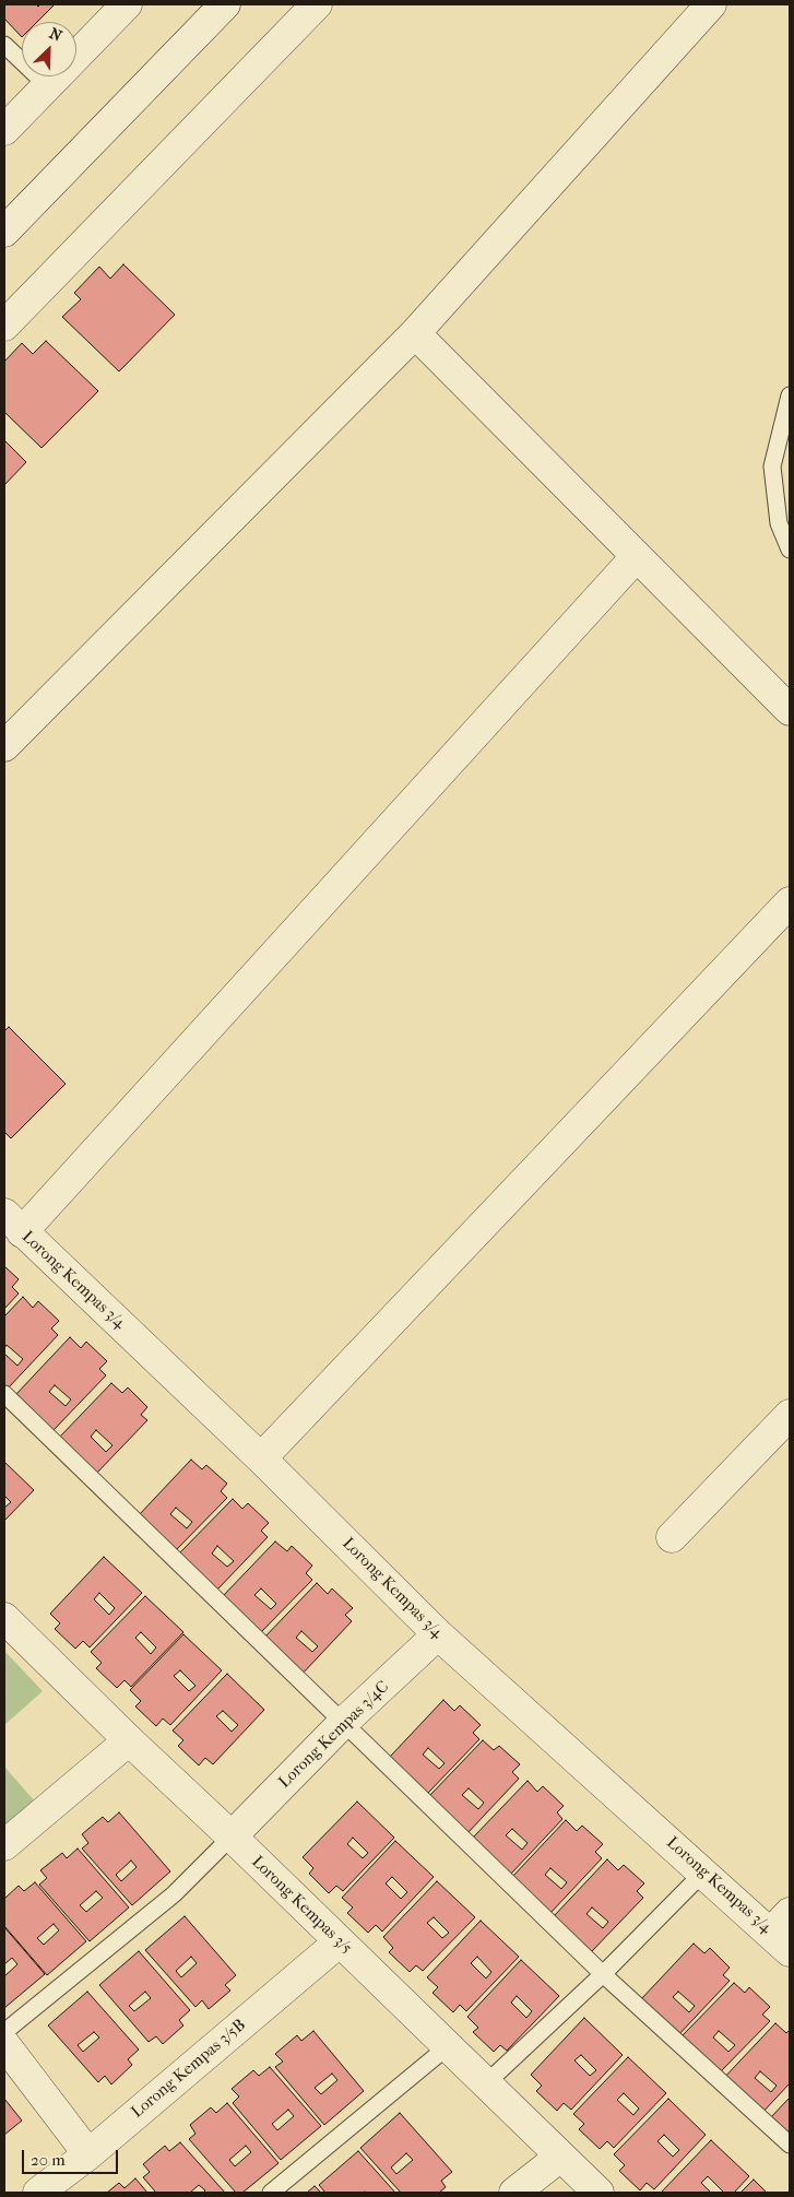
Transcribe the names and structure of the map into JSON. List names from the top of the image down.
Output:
{
  "streets": {
    "street": [
      "Lorong Kempas 3/4",
      "Lorong Kempas 3/4C",
      "Lorong Kempas 3/5",
      "Lorong Kempas 3/5B"
    ]
  },
  "crossings": [
    ["Lorong Kempas 3/4", "Lorong Kempas 3/4C"],
    ["Lorong Kempas 3/4C", "Lorong Kempas 3/5"],
    ["Lorong Kempas 3/5", "Lorong Kempas 3/5B"]
  ],
  "scale_bar": "20 m",
  "north": "top right"
}
